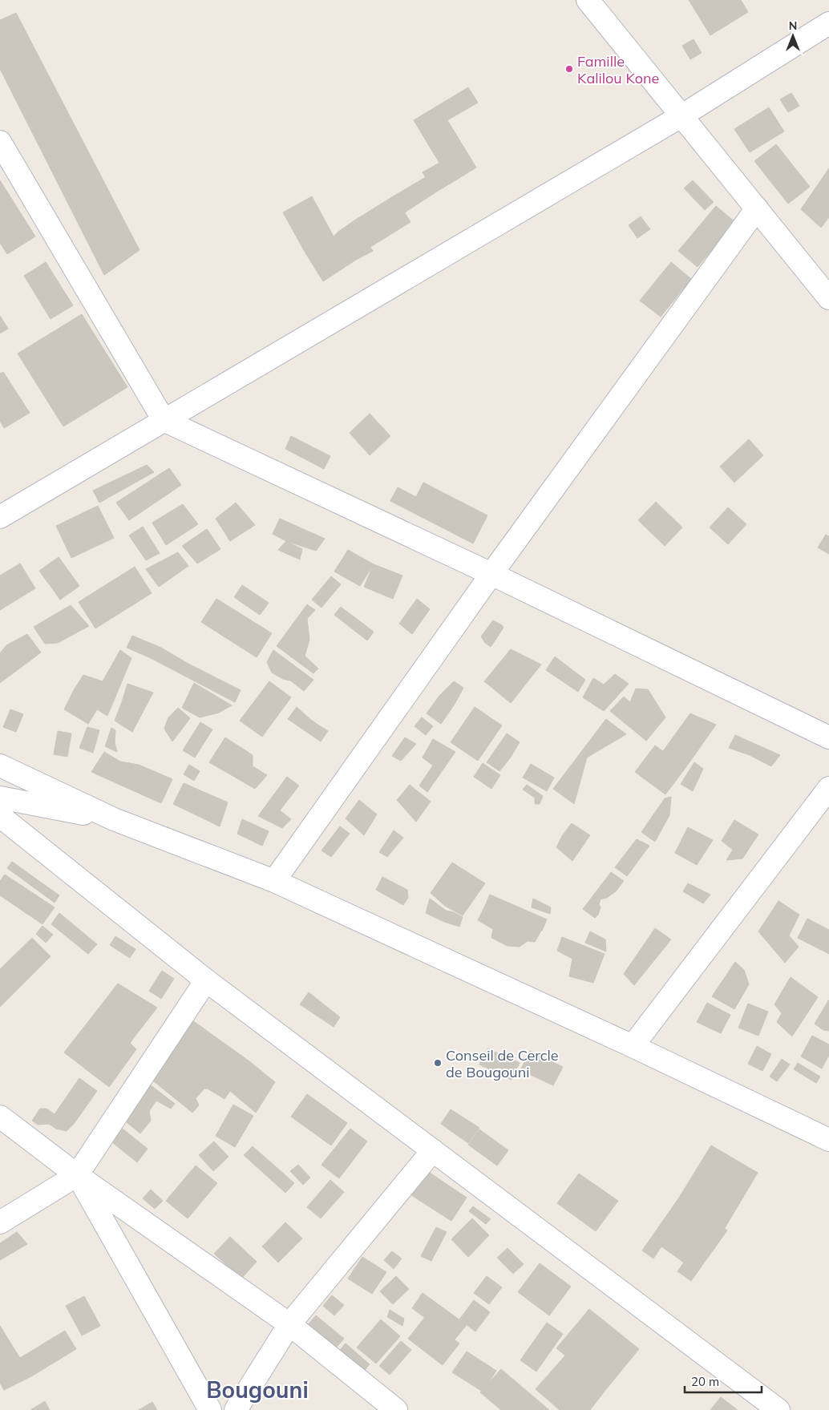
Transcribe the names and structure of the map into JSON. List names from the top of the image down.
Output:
{
  "districts": ["Bougouni"],
  "places": ["Famille Kalilou Kone", "Conseil de Cercle de Bougouni"],
  "scale_bar": "20 m",
  "north": "top"
}
